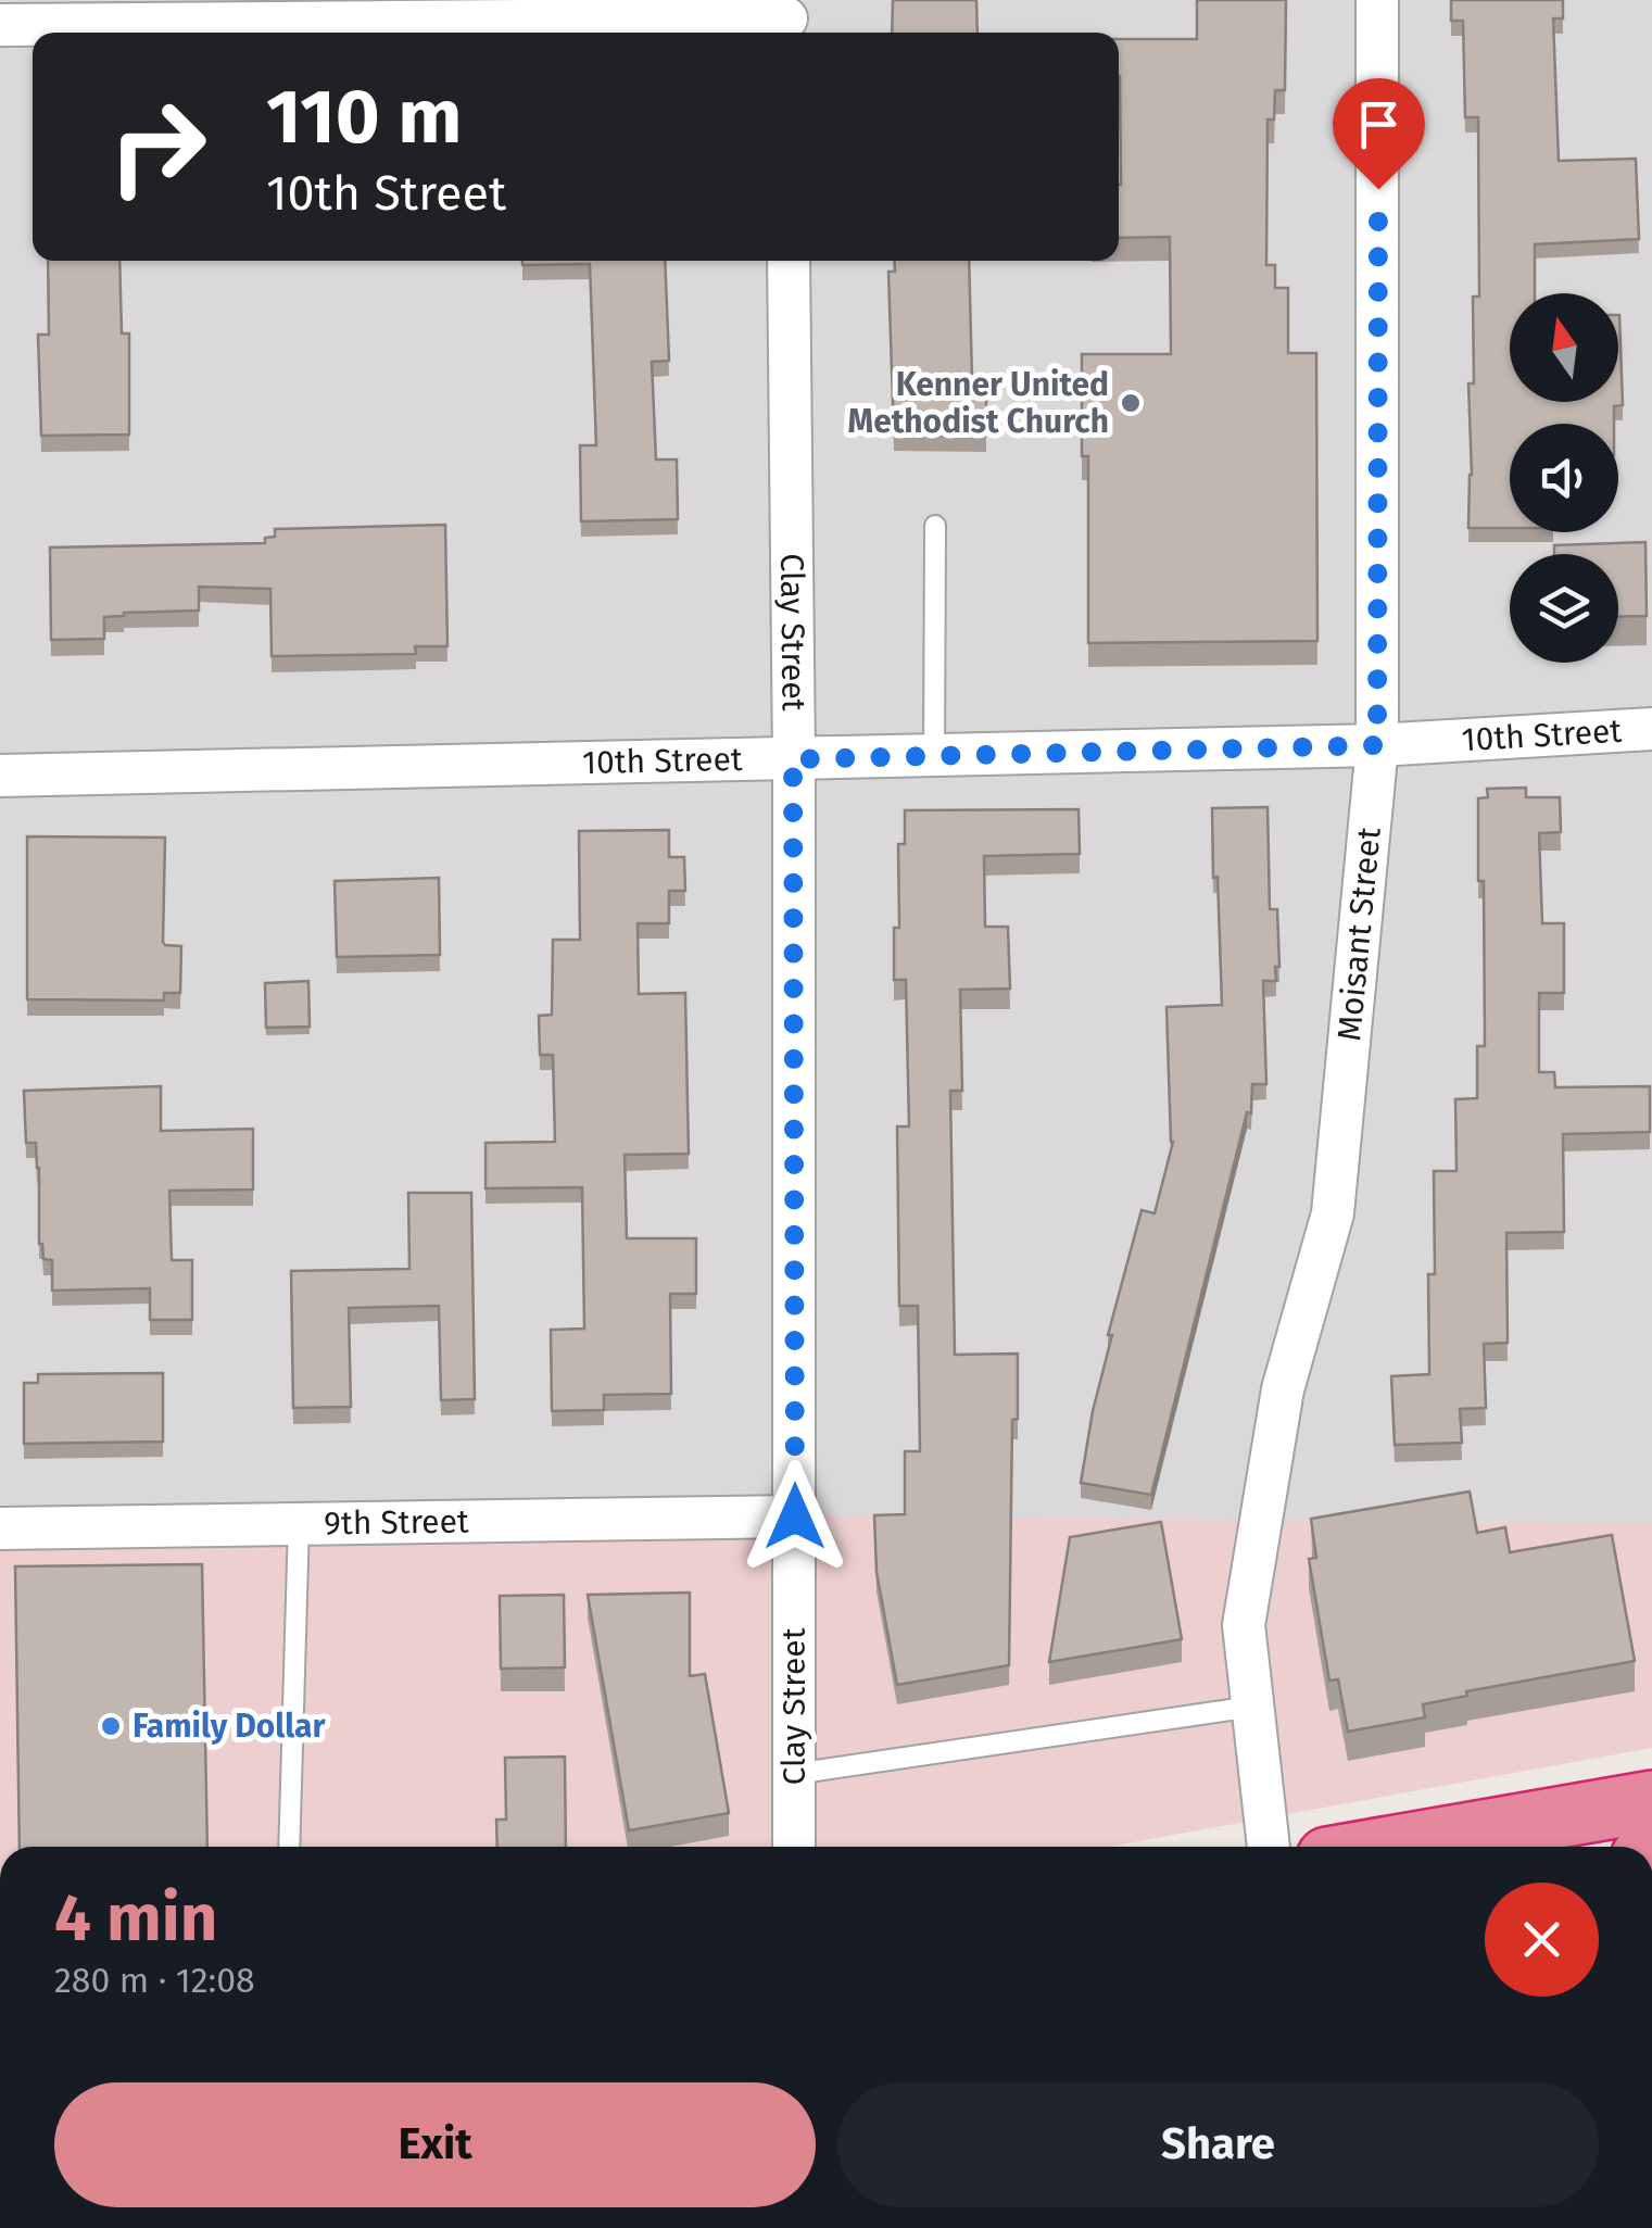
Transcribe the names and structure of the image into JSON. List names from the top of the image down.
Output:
{
  "streets": {
    "street": [
      "Clay Street",
      "10th Street",
      "Moisant Street",
      "9th Street"
    ]
  },
  "crossings": [
    ["Clay Street", "10th Street"],
    ["Clay Street", "9th Street"],
    ["10th Street", "Moisant Street"]
  ],
  "places": ["Kenner United Methodist Church", "Family Dollar"],
  "north": "top",
  "page": {
    "turn": ["110 m", "10th Street"],
    "heading": ["4 min", "280 m · 12:08"],
    "buttons": ["Exit", "Share"]
  }
}
